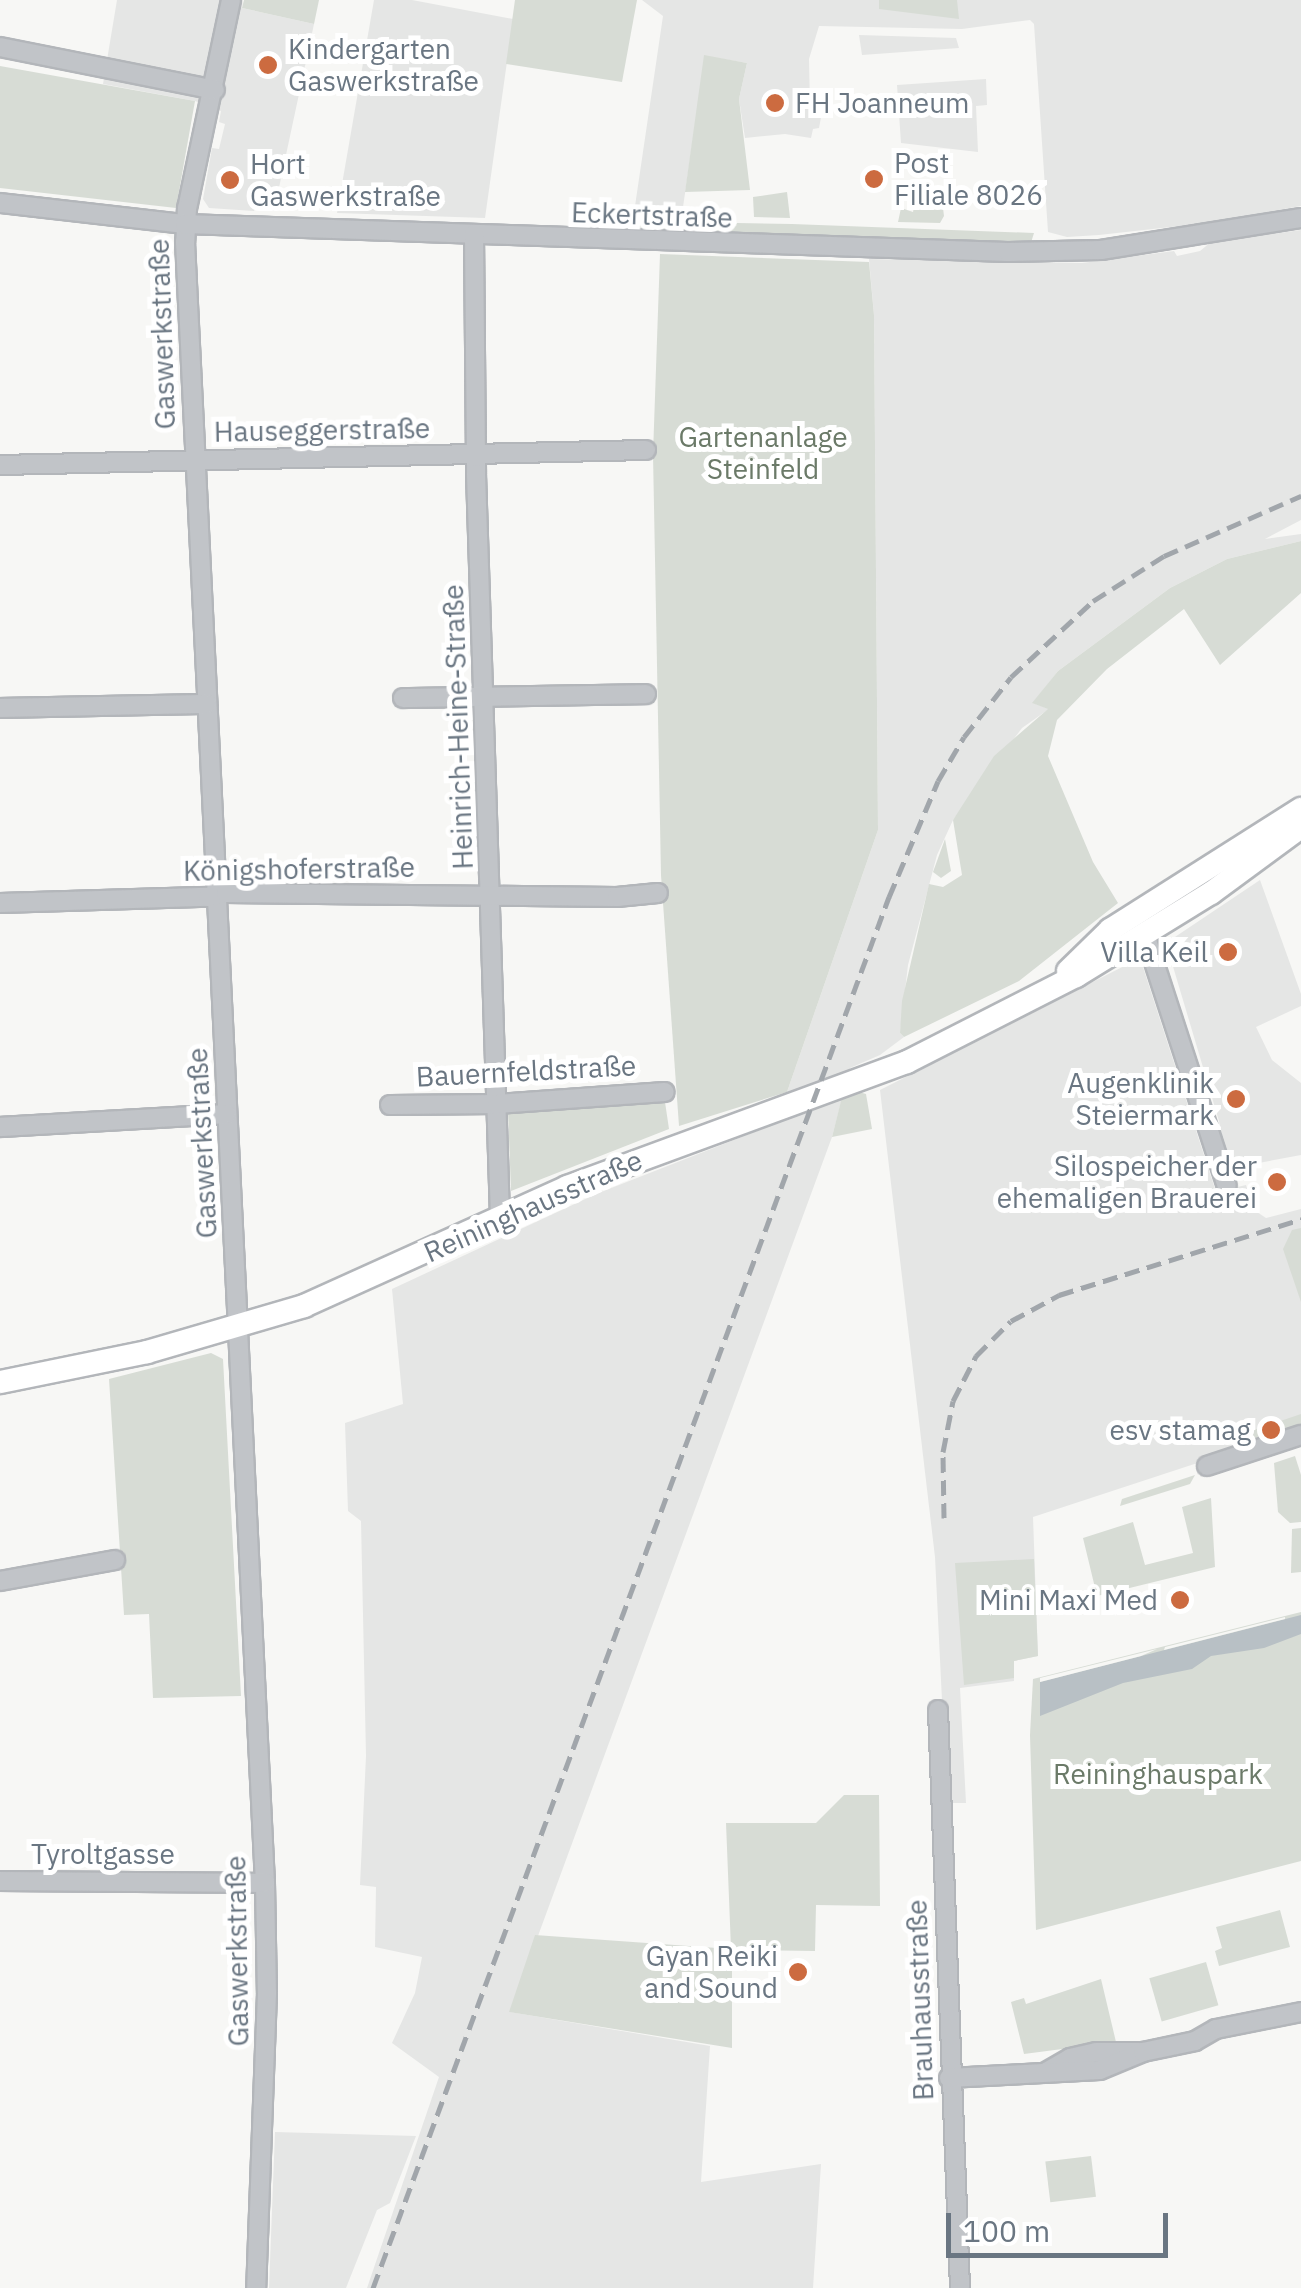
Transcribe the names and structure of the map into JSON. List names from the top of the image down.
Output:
{
  "streets": {
    "main road": ["Reininghausstraße"],
    "street": [
      "Eckertstraße",
      "Gaswerkstraße",
      "Hauseggerstraße",
      "Heinrich-Heine-Straße",
      "Königshoferstraße",
      "Bauernfeldstraße",
      "Tyroltgasse",
      "Brauhausstraße"
    ]
  },
  "crossings": [
    ["Eckertstraße", "Gaswerkstraße"],
    ["Eckertstraße", "Heinrich-Heine-Straße"],
    ["Gaswerkstraße", "Hauseggerstraße"],
    ["Gaswerkstraße", "Königshoferstraße"],
    ["Gaswerkstraße", "Reininghausstraße"],
    ["Gaswerkstraße", "Tyroltgasse"],
    ["Hauseggerstraße", "Heinrich-Heine-Straße"],
    ["Heinrich-Heine-Straße", "Königshoferstraße"],
    ["Heinrich-Heine-Straße", "Bauernfeldstraße"],
    ["Heinrich-Heine-Straße", "Reininghausstraße"]
  ],
  "parks": ["Gartenanlage Steinfeld", "Reininghauspark"],
  "places": [
    "Kindergarten Gaswerkstraße",
    "FH Joanneum",
    "Post Filiale 8026",
    "Hort Gaswerkstraße",
    "Villa Keil",
    "Augenklinik Steiermark",
    "Silospeicher der ehemaligen Brauerei",
    "esv stamag",
    "Mini Maxi Med",
    "Gyan Reiki and Sound"
  ],
  "scale_bar": "100 m"
}
